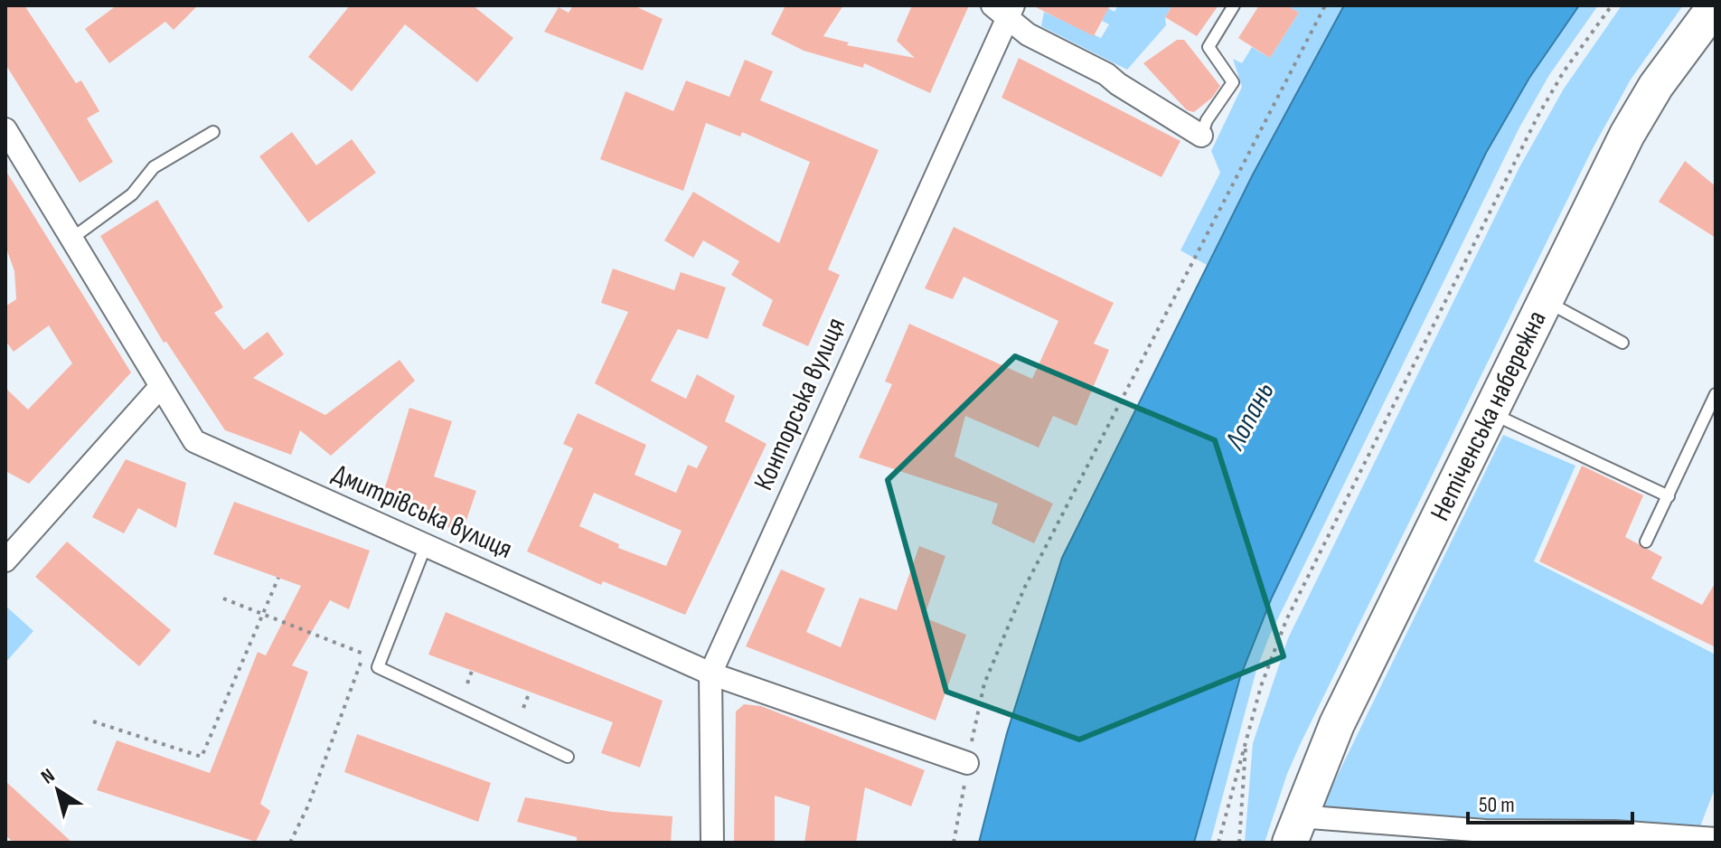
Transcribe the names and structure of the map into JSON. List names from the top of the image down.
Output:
{
  "streets": {
    "main road": ["Нетіченська набережна"],
    "street": ["Конторська вулиця", "Дмитрівська вулиця"]
  },
  "crossings": [
    ["Конторська вулиця", "Дмитрівська вулиця"]
  ],
  "water": ["Лопань"],
  "scale_bar": "50 m",
  "north": "top left"
}
